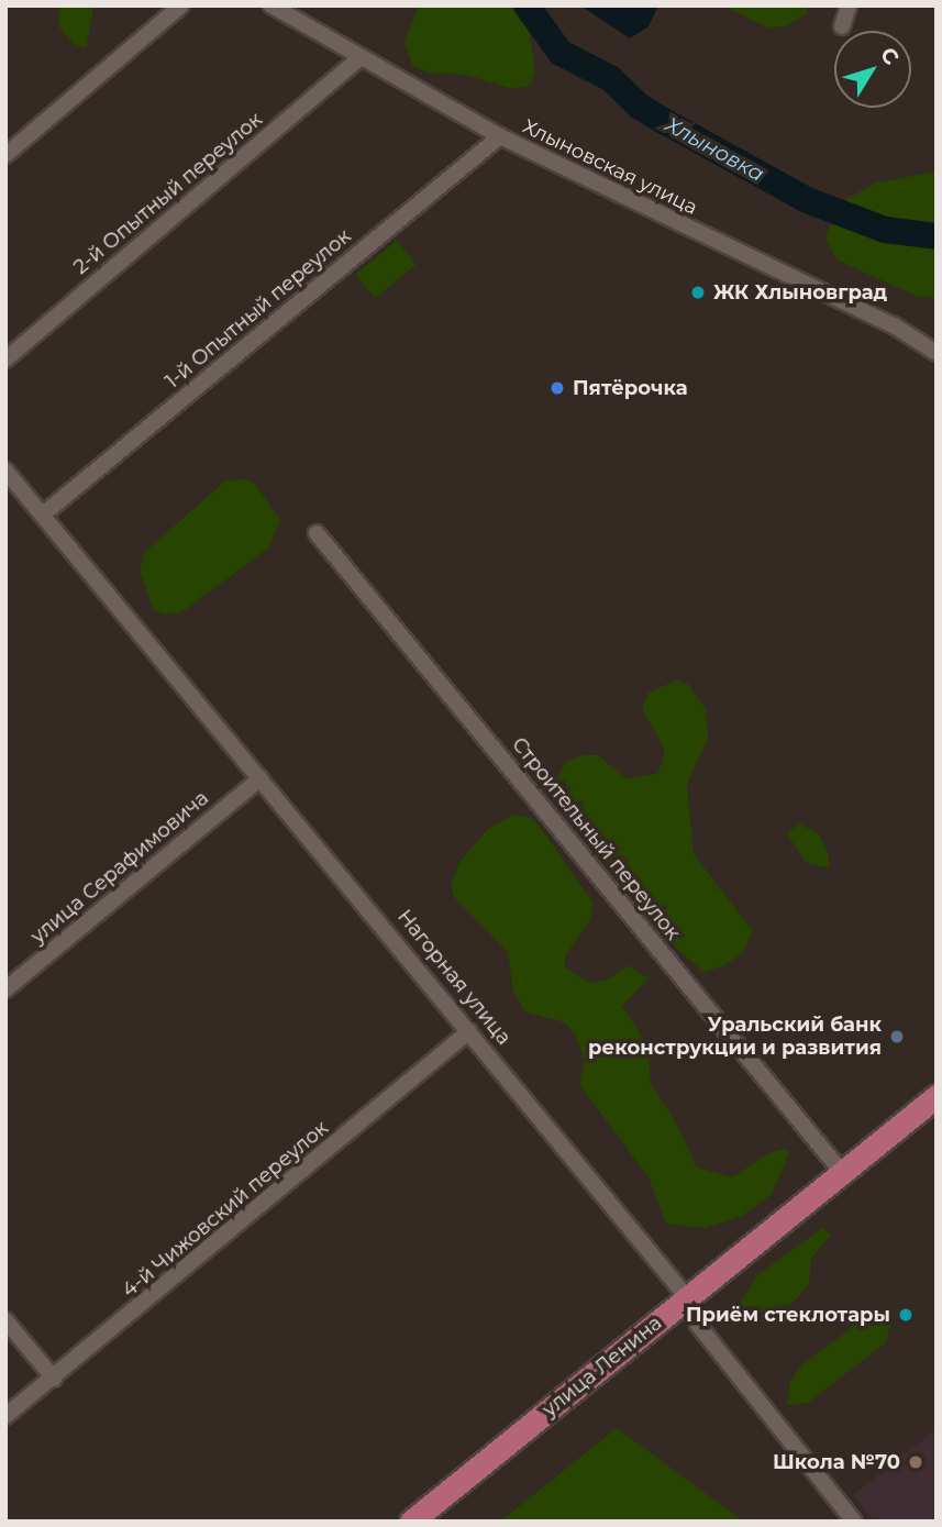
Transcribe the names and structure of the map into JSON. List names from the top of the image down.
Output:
{
  "streets": {
    "main road": ["улица Ленина"],
    "street": [
      "Хлыновская улица",
      "2-й Опытный переулок",
      "1-й Опытный переулок",
      "Строительный переулок",
      "улица Серафимовича",
      "Нагорная улица",
      "4-й Чижовский переулок"
    ]
  },
  "crossings": [
    ["Хлыновская улица", "2-й Опытный переулок"],
    ["Хлыновская улица", "1-й Опытный переулок"],
    ["1-й Опытный переулок", "Нагорная улица"],
    ["Строительный переулок", "улица Ленина"],
    ["улица Серафимовича", "Нагорная улица"],
    ["Нагорная улица", "4-й Чижовский переулок"],
    ["Нагорная улица", "улица Ленина"]
  ],
  "water": ["Хлыновка"],
  "places": [
    "ЖК Хлыновград",
    "Пятёрочка",
    "Уральский банк реконструкции и развития",
    "Приём стеклотары",
    "Школа №70"
  ],
  "north": "top right"
}
